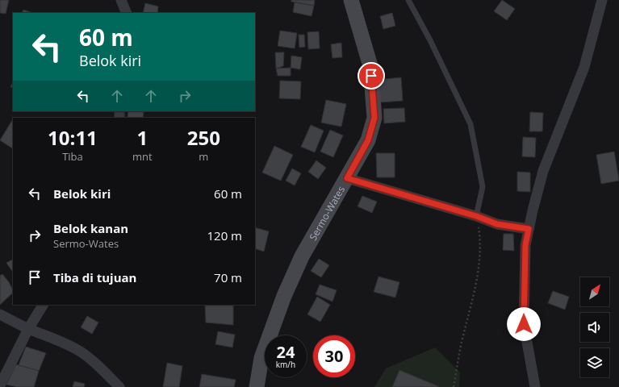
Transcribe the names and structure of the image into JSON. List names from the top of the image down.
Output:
{
  "streets": {
    "main road": ["Sermo-Wates"]
  },
  "north": "top right",
  "page": {
    "turn": ["60 m", "Belok kiri"],
    "eta": [
      "10:11",
      "Tiba",
      "1",
      "mnt",
      "250",
      "m"
    ],
    "list": [
      {
        "name": "Belok kiri",
        "value": "60 m"
      },
      {
        "name": "Belok kanan",
        "note": "Sermo-Wates",
        "value": "120 m"
      },
      {
        "name": "Tiba di tujuan",
        "value": "70 m"
      }
    ],
    "speed": "24 km/h",
    "limit": "30"
  }
}
